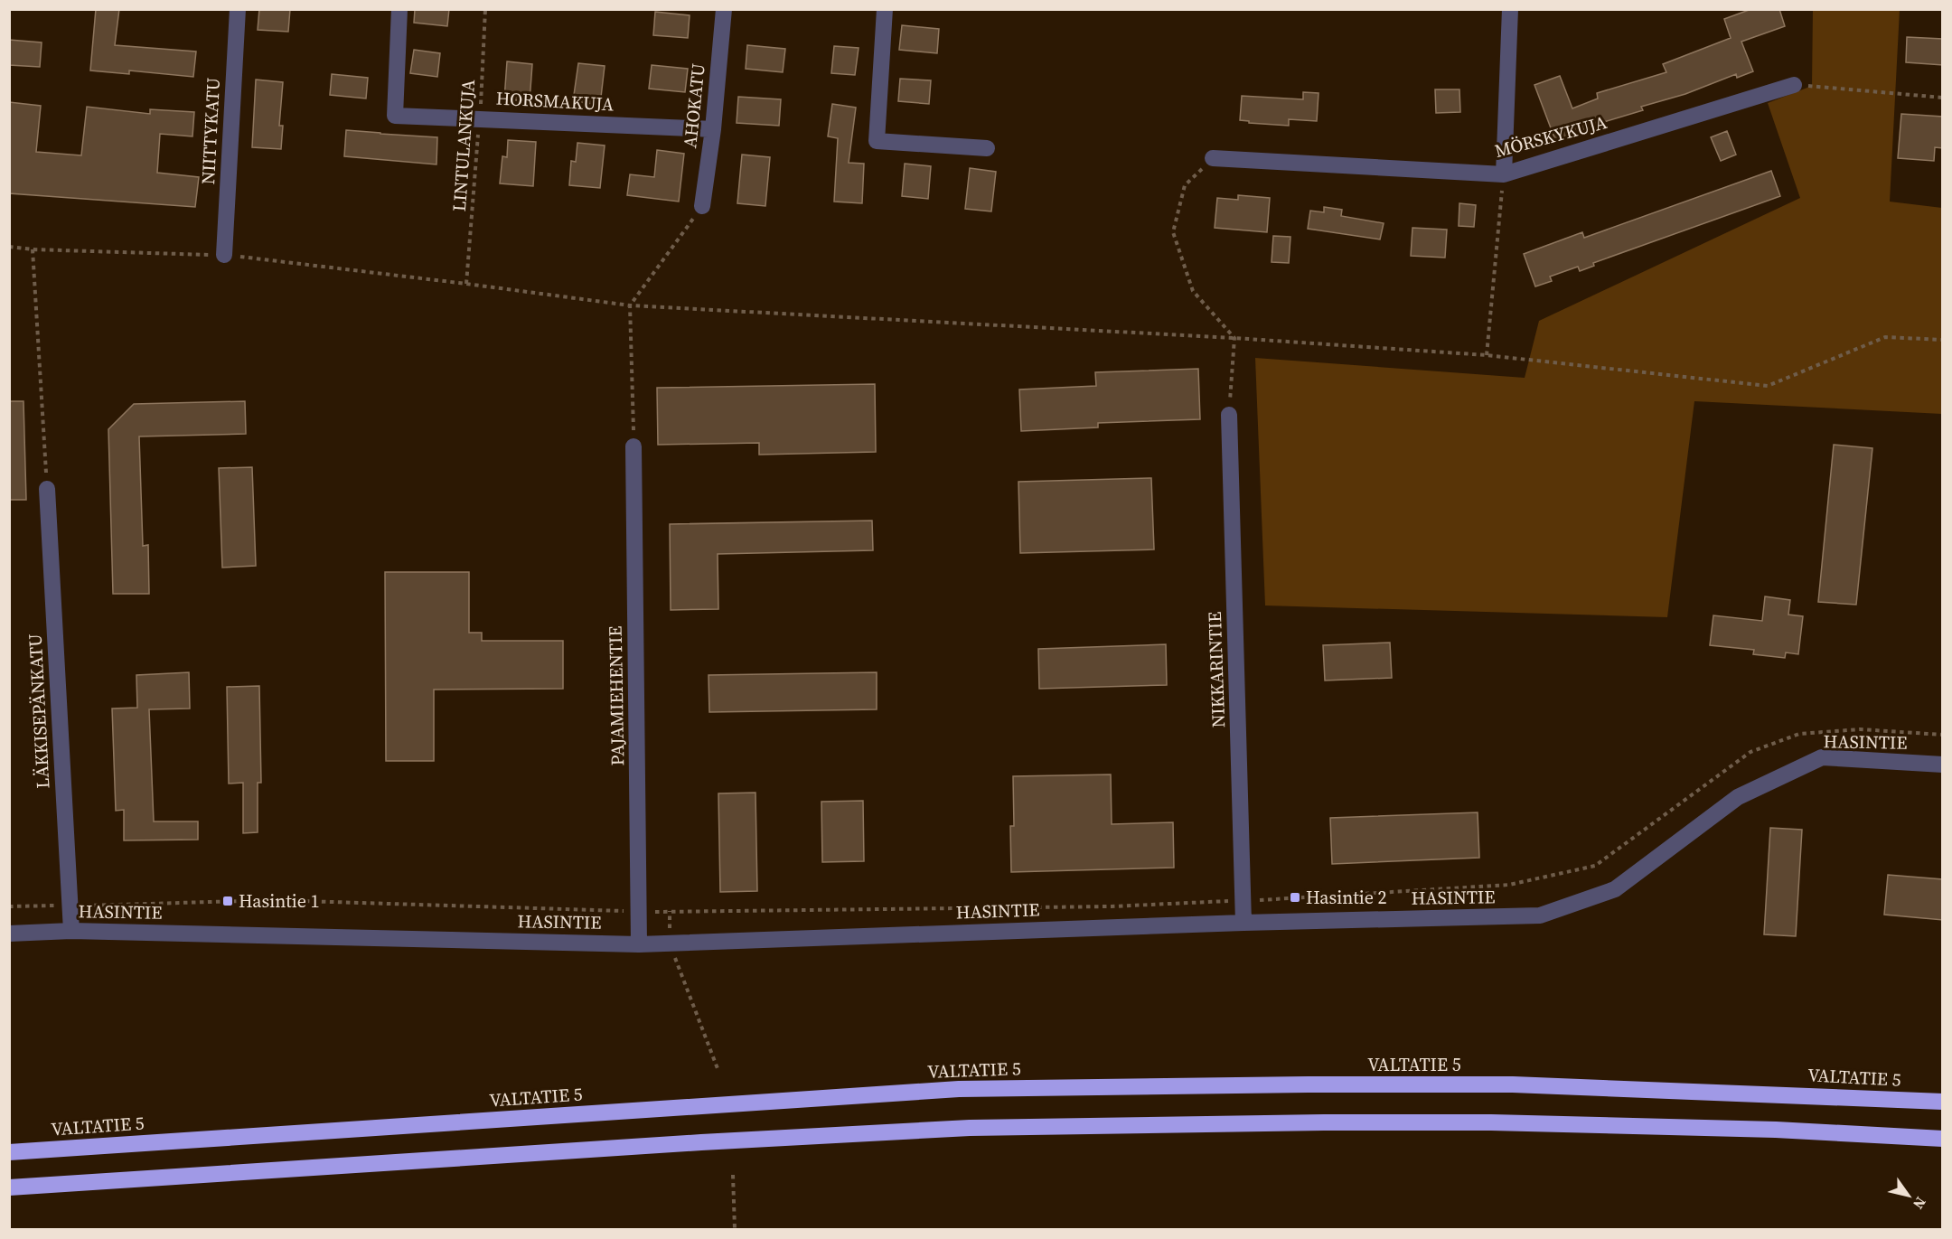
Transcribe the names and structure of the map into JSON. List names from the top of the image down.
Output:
{
  "streets": {
    "highway": ["VALTATIE 5"],
    "street": [
      "HORSMAKUJA",
      "AHOKATU",
      "NIITTYKATU",
      "MÖRSKYKUJA",
      "NIKKARINTIE",
      "PAJAMIEHENTIE",
      "LÄKKISEPÄNKATU",
      "HASINTIE"
    ],
    "path": ["LINTULANKUJA"]
  },
  "crossings": [
    ["HORSMAKUJA", "AHOKATU"],
    ["HORSMAKUJA", "LINTULANKUJA"],
    ["NIKKARINTIE", "HASINTIE"],
    ["PAJAMIEHENTIE", "HASINTIE"],
    ["LÄKKISEPÄNKATU", "HASINTIE"]
  ],
  "places": {
    "transit": ["Hasintie 2", "Hasintie 1"]
  },
  "north": "bottom right"
}
